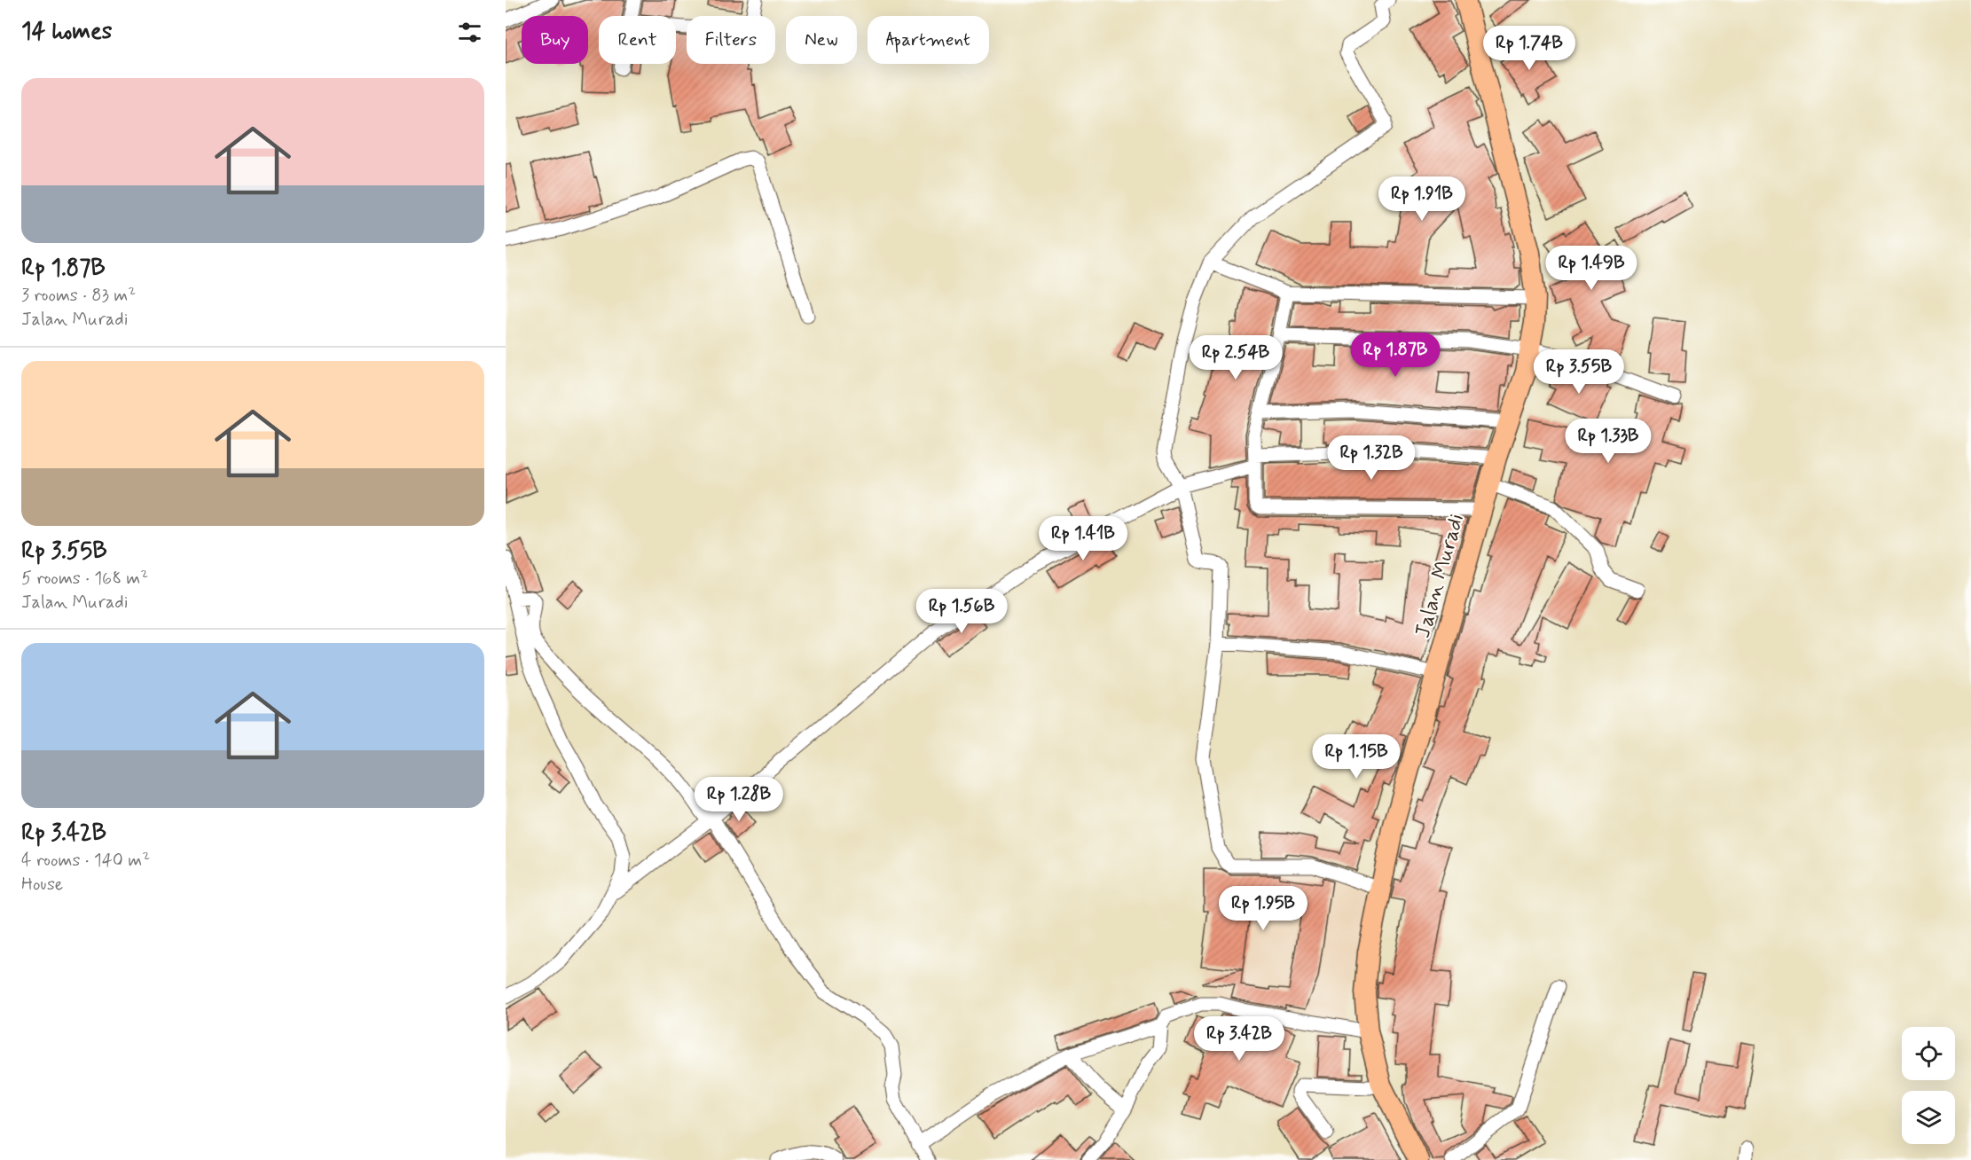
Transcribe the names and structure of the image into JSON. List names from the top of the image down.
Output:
{
  "streets": {
    "highway": ["Jalan Muradi"]
  },
  "page": {
    "heading": "14 homes",
    "chip": [
      "Buy",
      "Rent",
      "Filters",
      "New",
      "Apartment"
    ],
    "price": [
      "Rp 1.74B",
      "Rp 1.91B",
      "Rp 1.49B",
      "Rp 1.87B",
      "Rp 2.54B",
      "Rp 3.55B",
      "Rp 1.33B",
      "Rp 1.32B",
      "Rp 1.41B",
      "Rp 1.56B",
      "Rp 1.15B",
      "Rp 1.28B",
      "Rp 1.95B",
      "Rp 3.42B"
    ],
    "list": [
      {
        "name": "Rp 1.87B",
        "note": "3 rooms · 83 m² · Jalan Muradi"
      },
      {
        "name": "Rp 3.55B",
        "note": "5 rooms · 168 m² · Jalan Muradi"
      },
      {
        "name": "Rp 3.42B",
        "note": "4 rooms · 140 m² · House"
      }
    ]
  }
}
